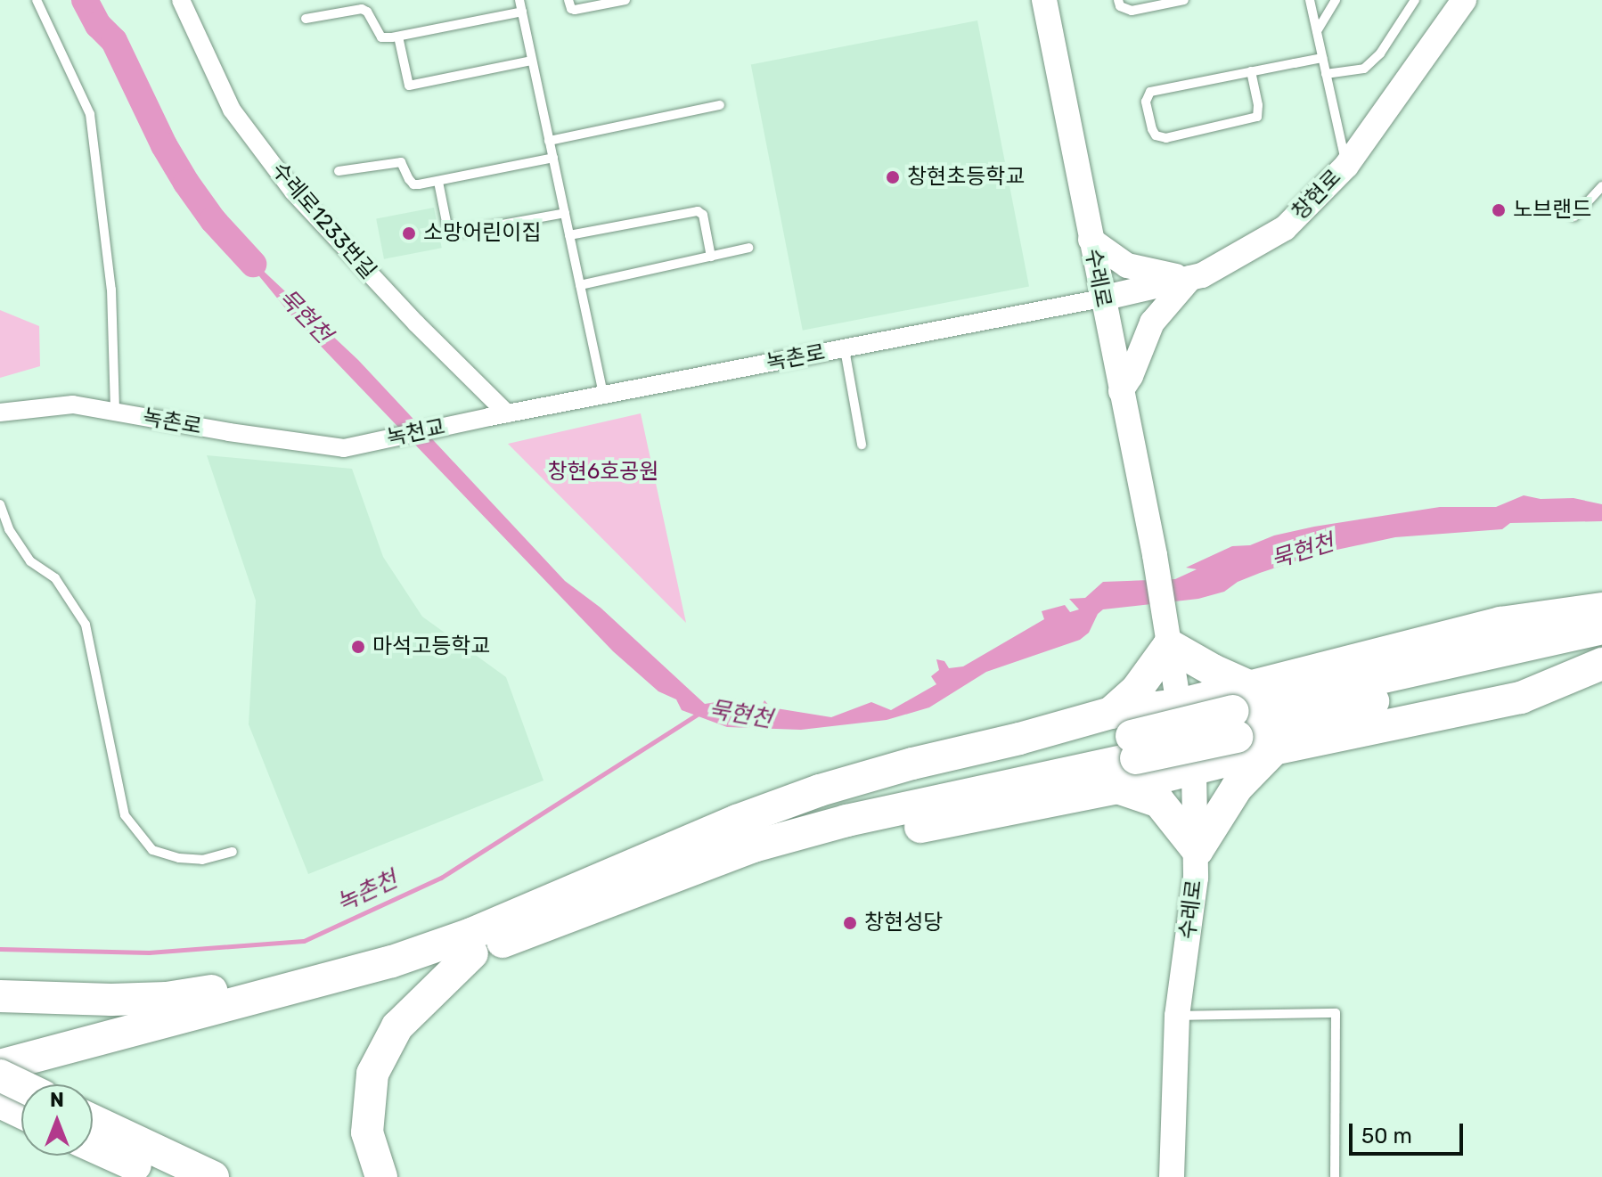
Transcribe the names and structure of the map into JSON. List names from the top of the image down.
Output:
{
  "streets": {
    "main road": ["창현로", "수레로"],
    "street": ["수레로1233번길", "녹촌로", "녹천교"]
  },
  "crossings": [
    ["창현로", "수레로"],
    ["창현로", "녹촌로"],
    ["수레로1233번길", "녹촌로"],
    ["수레로1233번길", "녹천교"],
    ["수레로", "녹촌로"],
    ["녹촌로", "녹천교"]
  ],
  "water": ["묵현천", "녹촌천"],
  "parks": ["창현6호공원"],
  "places": [
    "창현초등학교",
    "노브랜드",
    "소망어린이집",
    "마석고등학교",
    "창현성당"
  ],
  "scale_bar": "50 m",
  "north": "top"
}
